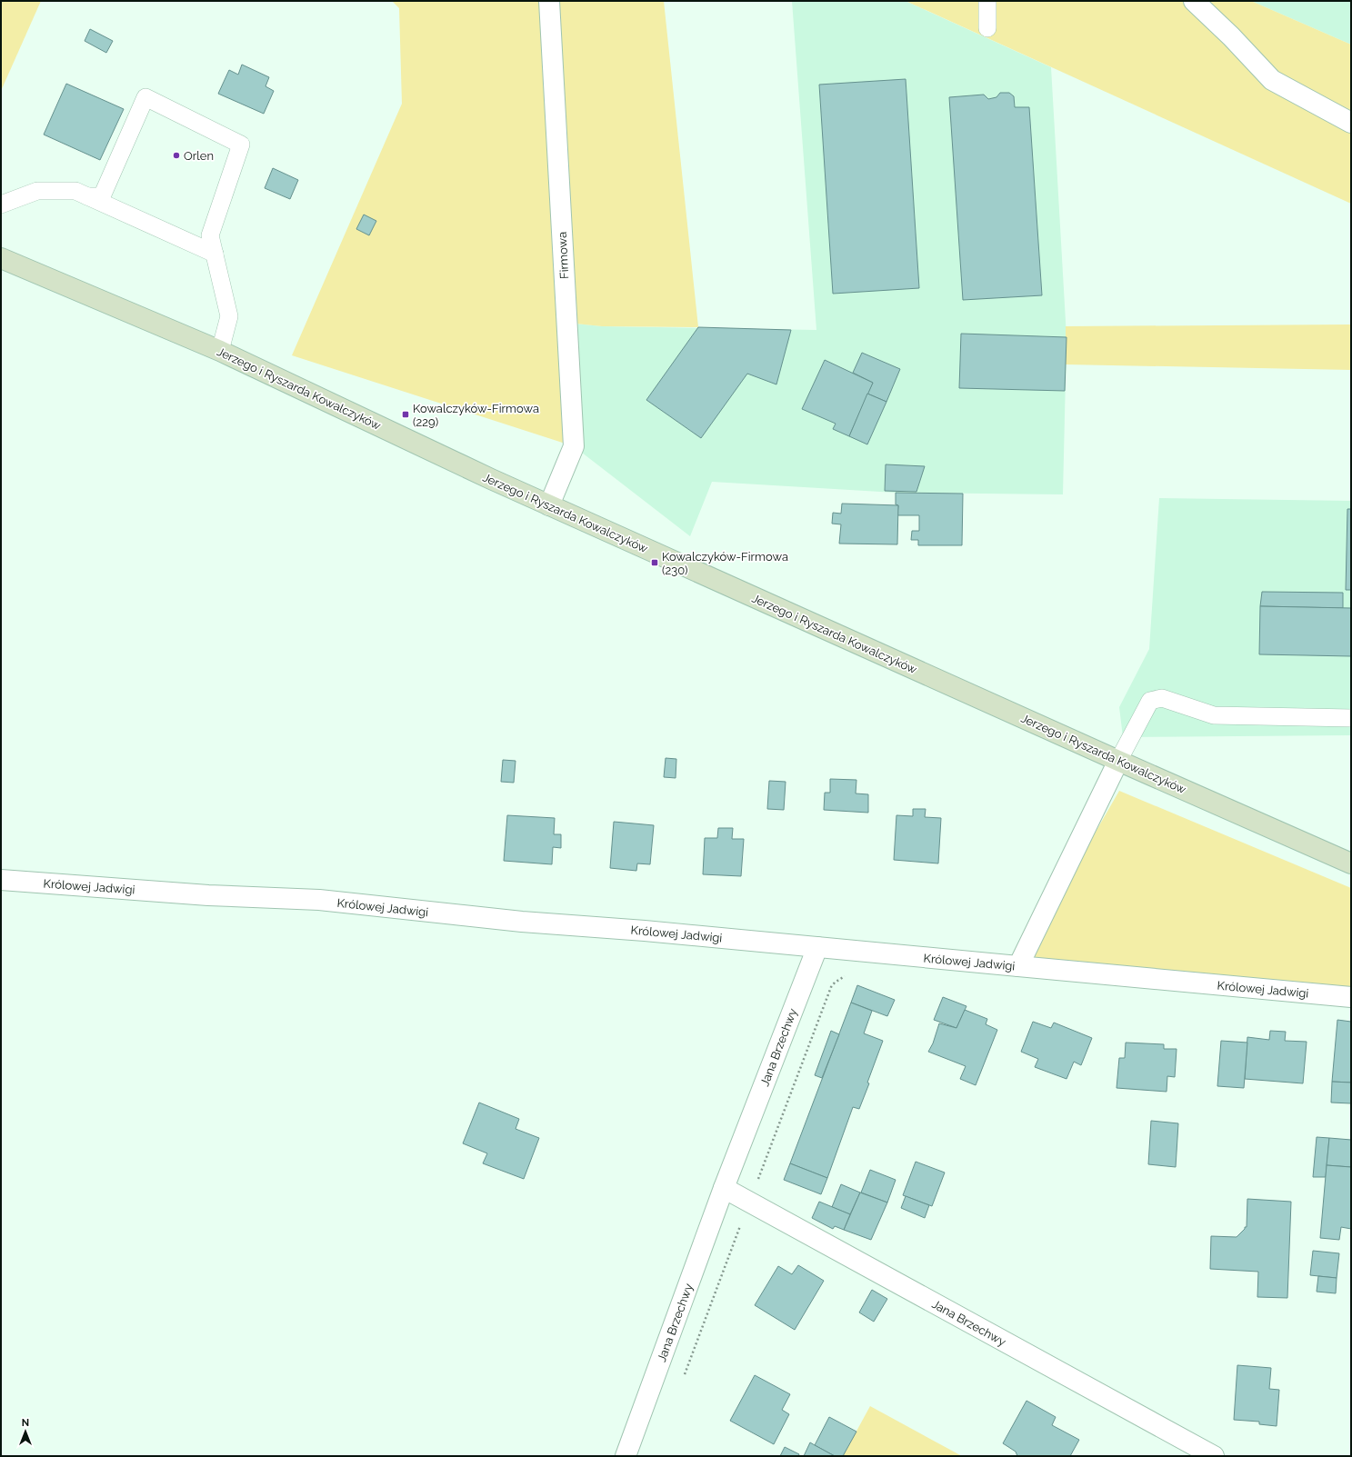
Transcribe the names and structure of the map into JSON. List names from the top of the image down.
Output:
{
  "streets": {
    "main road": ["Jerzego i Ryszarda Kowalczyków"],
    "street": ["Firmowa", "Królowej Jadwigi", "Jana Brzechwy"]
  },
  "crossings": [
    ["Firmowa", "Jerzego i Ryszarda Kowalczyków"],
    ["Królowej Jadwigi", "Jana Brzechwy"]
  ],
  "places": {
    "other": ["Orlen"],
    "transit": ["Kowalczyków-Firmowa (229)", "Kowalczyków-Firmowa (230)"]
  },
  "north": "top"
}
